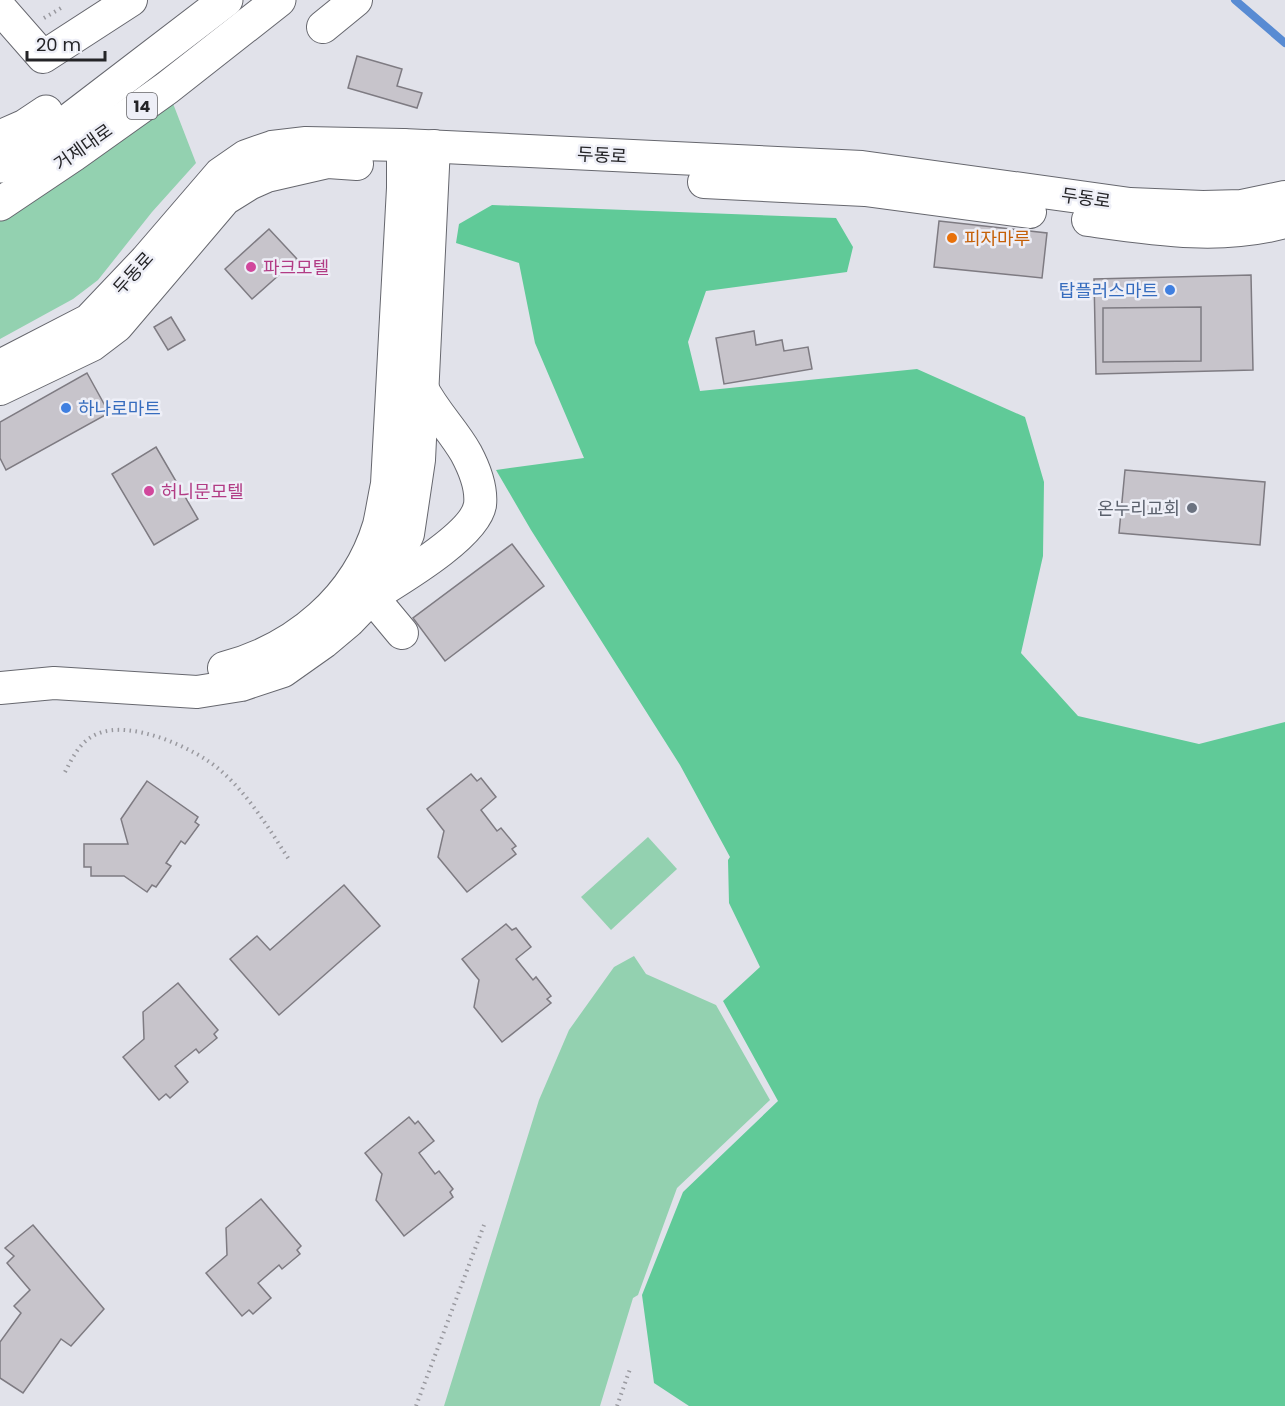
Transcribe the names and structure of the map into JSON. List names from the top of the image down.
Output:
{
  "streets": {
    "highway": ["14", "거제대로"],
    "street": ["두동로"]
  },
  "places": [
    "피자마루",
    "파크모텔",
    "탑플러스마트",
    "하나로마트",
    "허니문모텔",
    "온누리교회"
  ],
  "scale_bar": "20 m"
}
